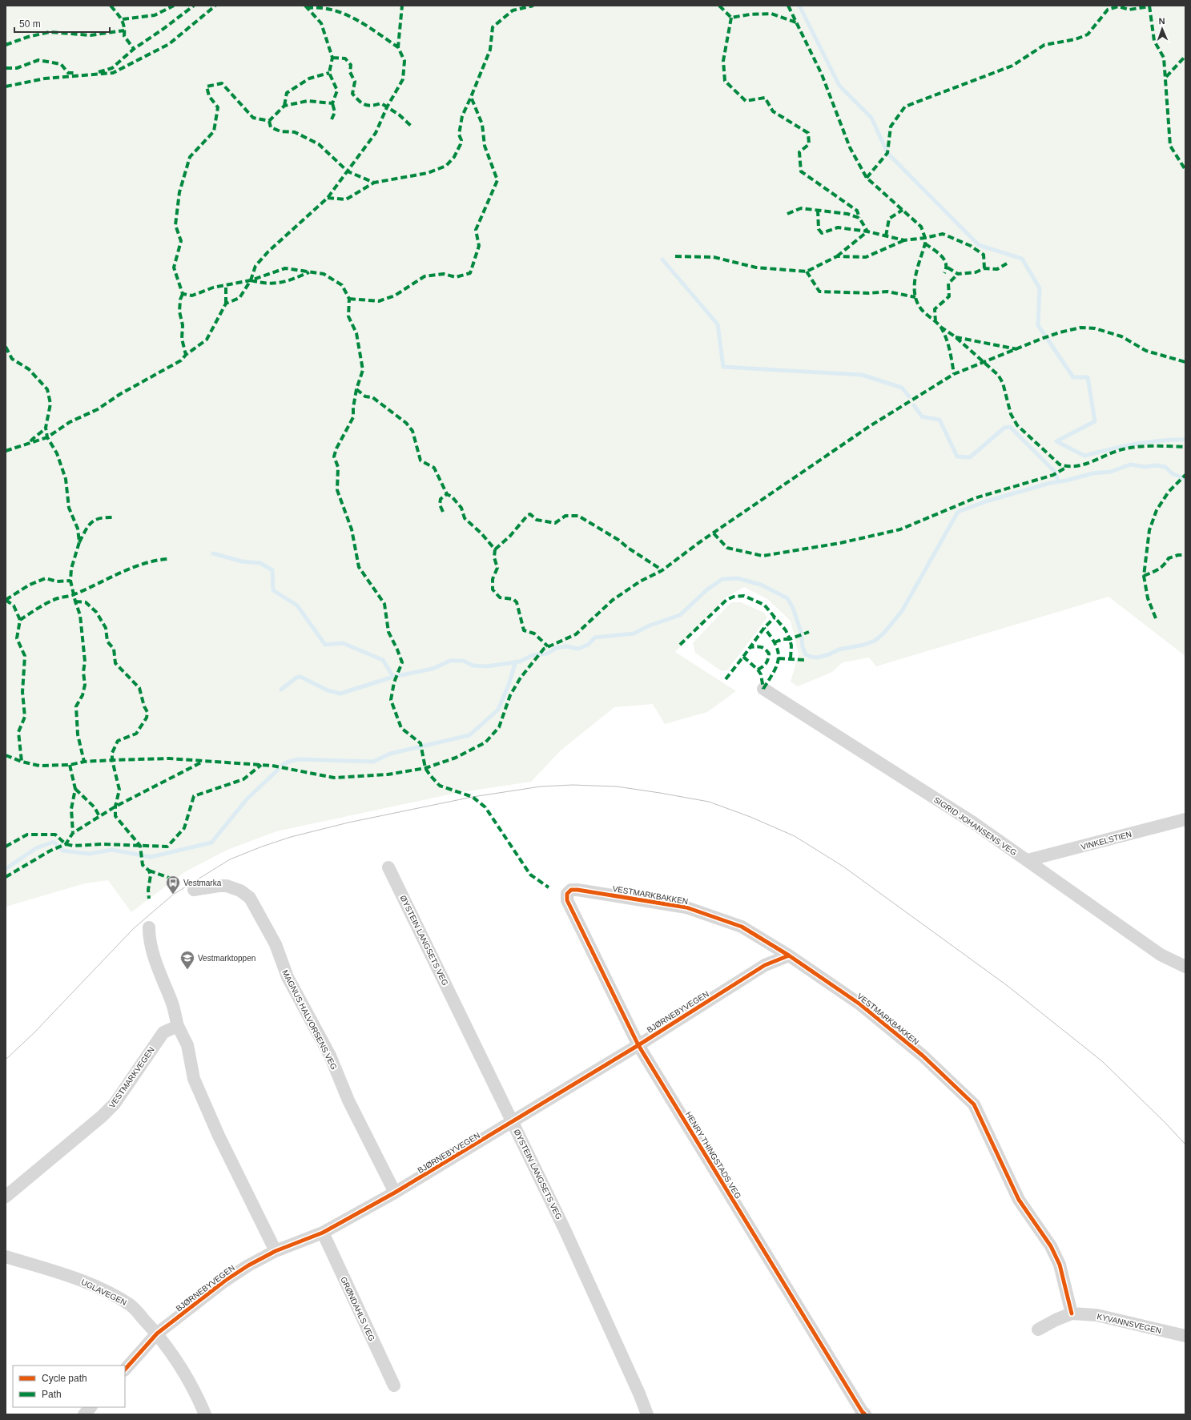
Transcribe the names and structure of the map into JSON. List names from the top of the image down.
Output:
{
  "streets": {
    "street": [
      "SIGRID JOHANSENS VEG",
      "VINKELSTIEN",
      "VESTMARKBAKKEN",
      "ØYSTEIN LANGSETS VEG",
      "BJØRNEBYVEGEN",
      "MAGNUS HALVORSENS VEG",
      "VESTMARKVEGEN",
      "HENRY THINGSTADS VEG",
      "UGLAVEGEN",
      "GRØNDAHLS VEG",
      "KYVANNSVEGEN"
    ]
  },
  "crossings": [
    ["SIGRID JOHANSENS VEG", "VINKELSTIEN"],
    ["VESTMARKBAKKEN", "BJØRNEBYVEGEN"],
    ["VESTMARKBAKKEN", "HENRY THINGSTADS VEG"],
    ["VESTMARKBAKKEN", "KYVANNSVEGEN"],
    ["ØYSTEIN LANGSETS VEG", "BJØRNEBYVEGEN"],
    ["BJØRNEBYVEGEN", "MAGNUS HALVORSENS VEG"],
    ["BJØRNEBYVEGEN", "HENRY THINGSTADS VEG"],
    ["BJØRNEBYVEGEN", "UGLAVEGEN"],
    ["BJØRNEBYVEGEN", "GRØNDAHLS VEG"]
  ],
  "places": {
    "bus stop": ["Vestmarka"],
    "school or university": ["Vestmarktoppen"]
  },
  "legend": ["Cycle path", "Path"],
  "scale_bar": "50 m",
  "north": "top"
}
